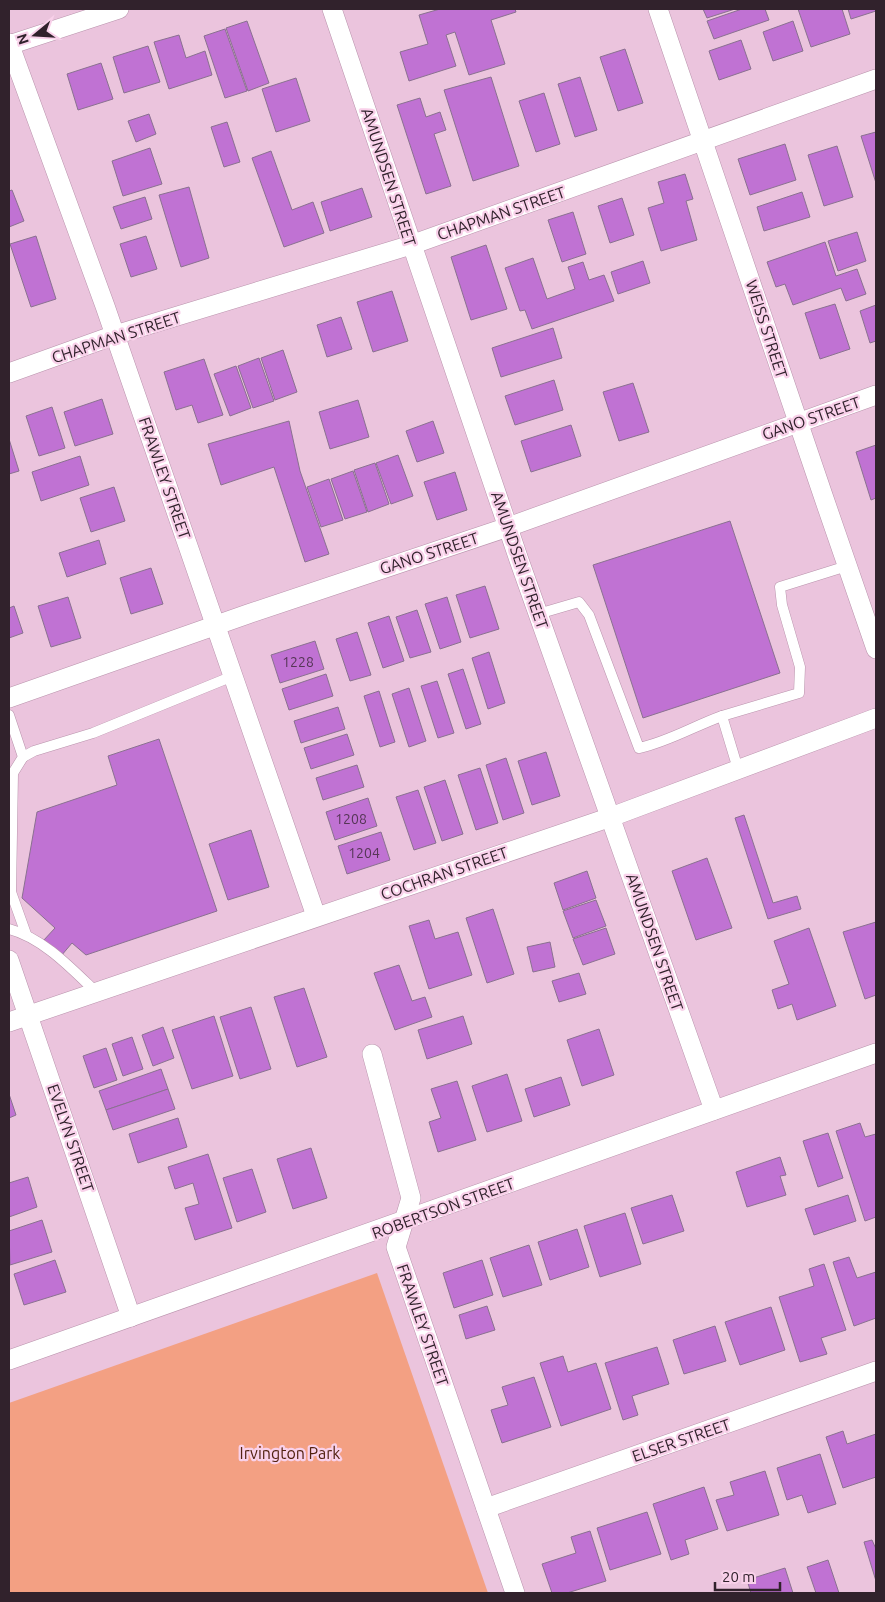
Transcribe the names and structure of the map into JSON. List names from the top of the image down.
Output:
{
  "streets": {
    "street": [
      "AMUNDSEN STREET",
      "CHAPMAN STREET",
      "WEISS STREET",
      "GANO STREET",
      "FRAWLEY STREET",
      "COCHRAN STREET",
      "EVELYN STREET",
      "ROBERTSON STREET",
      "ELSER STREET"
    ]
  },
  "crossings": [
    ["AMUNDSEN STREET", "CHAPMAN STREET"],
    ["AMUNDSEN STREET", "GANO STREET"],
    ["AMUNDSEN STREET", "COCHRAN STREET"],
    ["AMUNDSEN STREET", "ROBERTSON STREET"],
    ["CHAPMAN STREET", "WEISS STREET"],
    ["CHAPMAN STREET", "FRAWLEY STREET"],
    ["WEISS STREET", "GANO STREET"],
    ["GANO STREET", "FRAWLEY STREET"],
    ["FRAWLEY STREET", "COCHRAN STREET"],
    ["FRAWLEY STREET", "ROBERTSON STREET"],
    ["FRAWLEY STREET", "ELSER STREET"],
    ["COCHRAN STREET", "EVELYN STREET"],
    ["EVELYN STREET", "ROBERTSON STREET"]
  ],
  "parks": ["Irvington Park"],
  "house_numbers": ["1228", "1208", "1204"],
  "scale_bar": "20 m",
  "north": "left"
}
